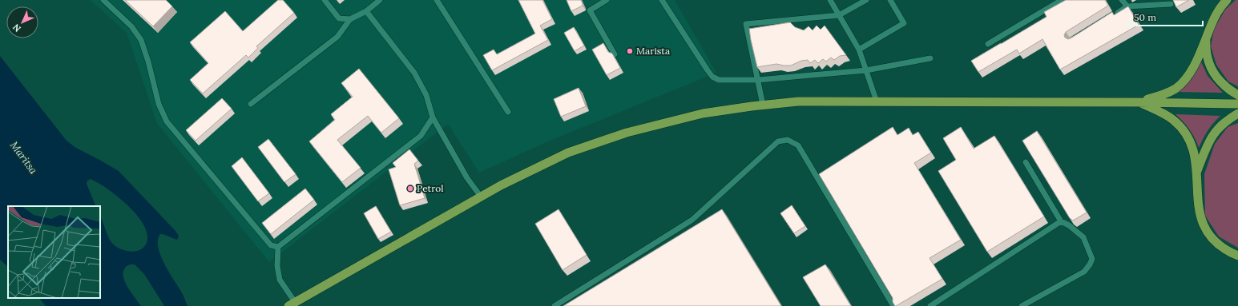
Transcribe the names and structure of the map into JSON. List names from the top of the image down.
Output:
{
  "water": ["Maritsa"],
  "places": ["Marista", "Petrol"],
  "scale_bar": "50 m",
  "north": "bottom left"
}
